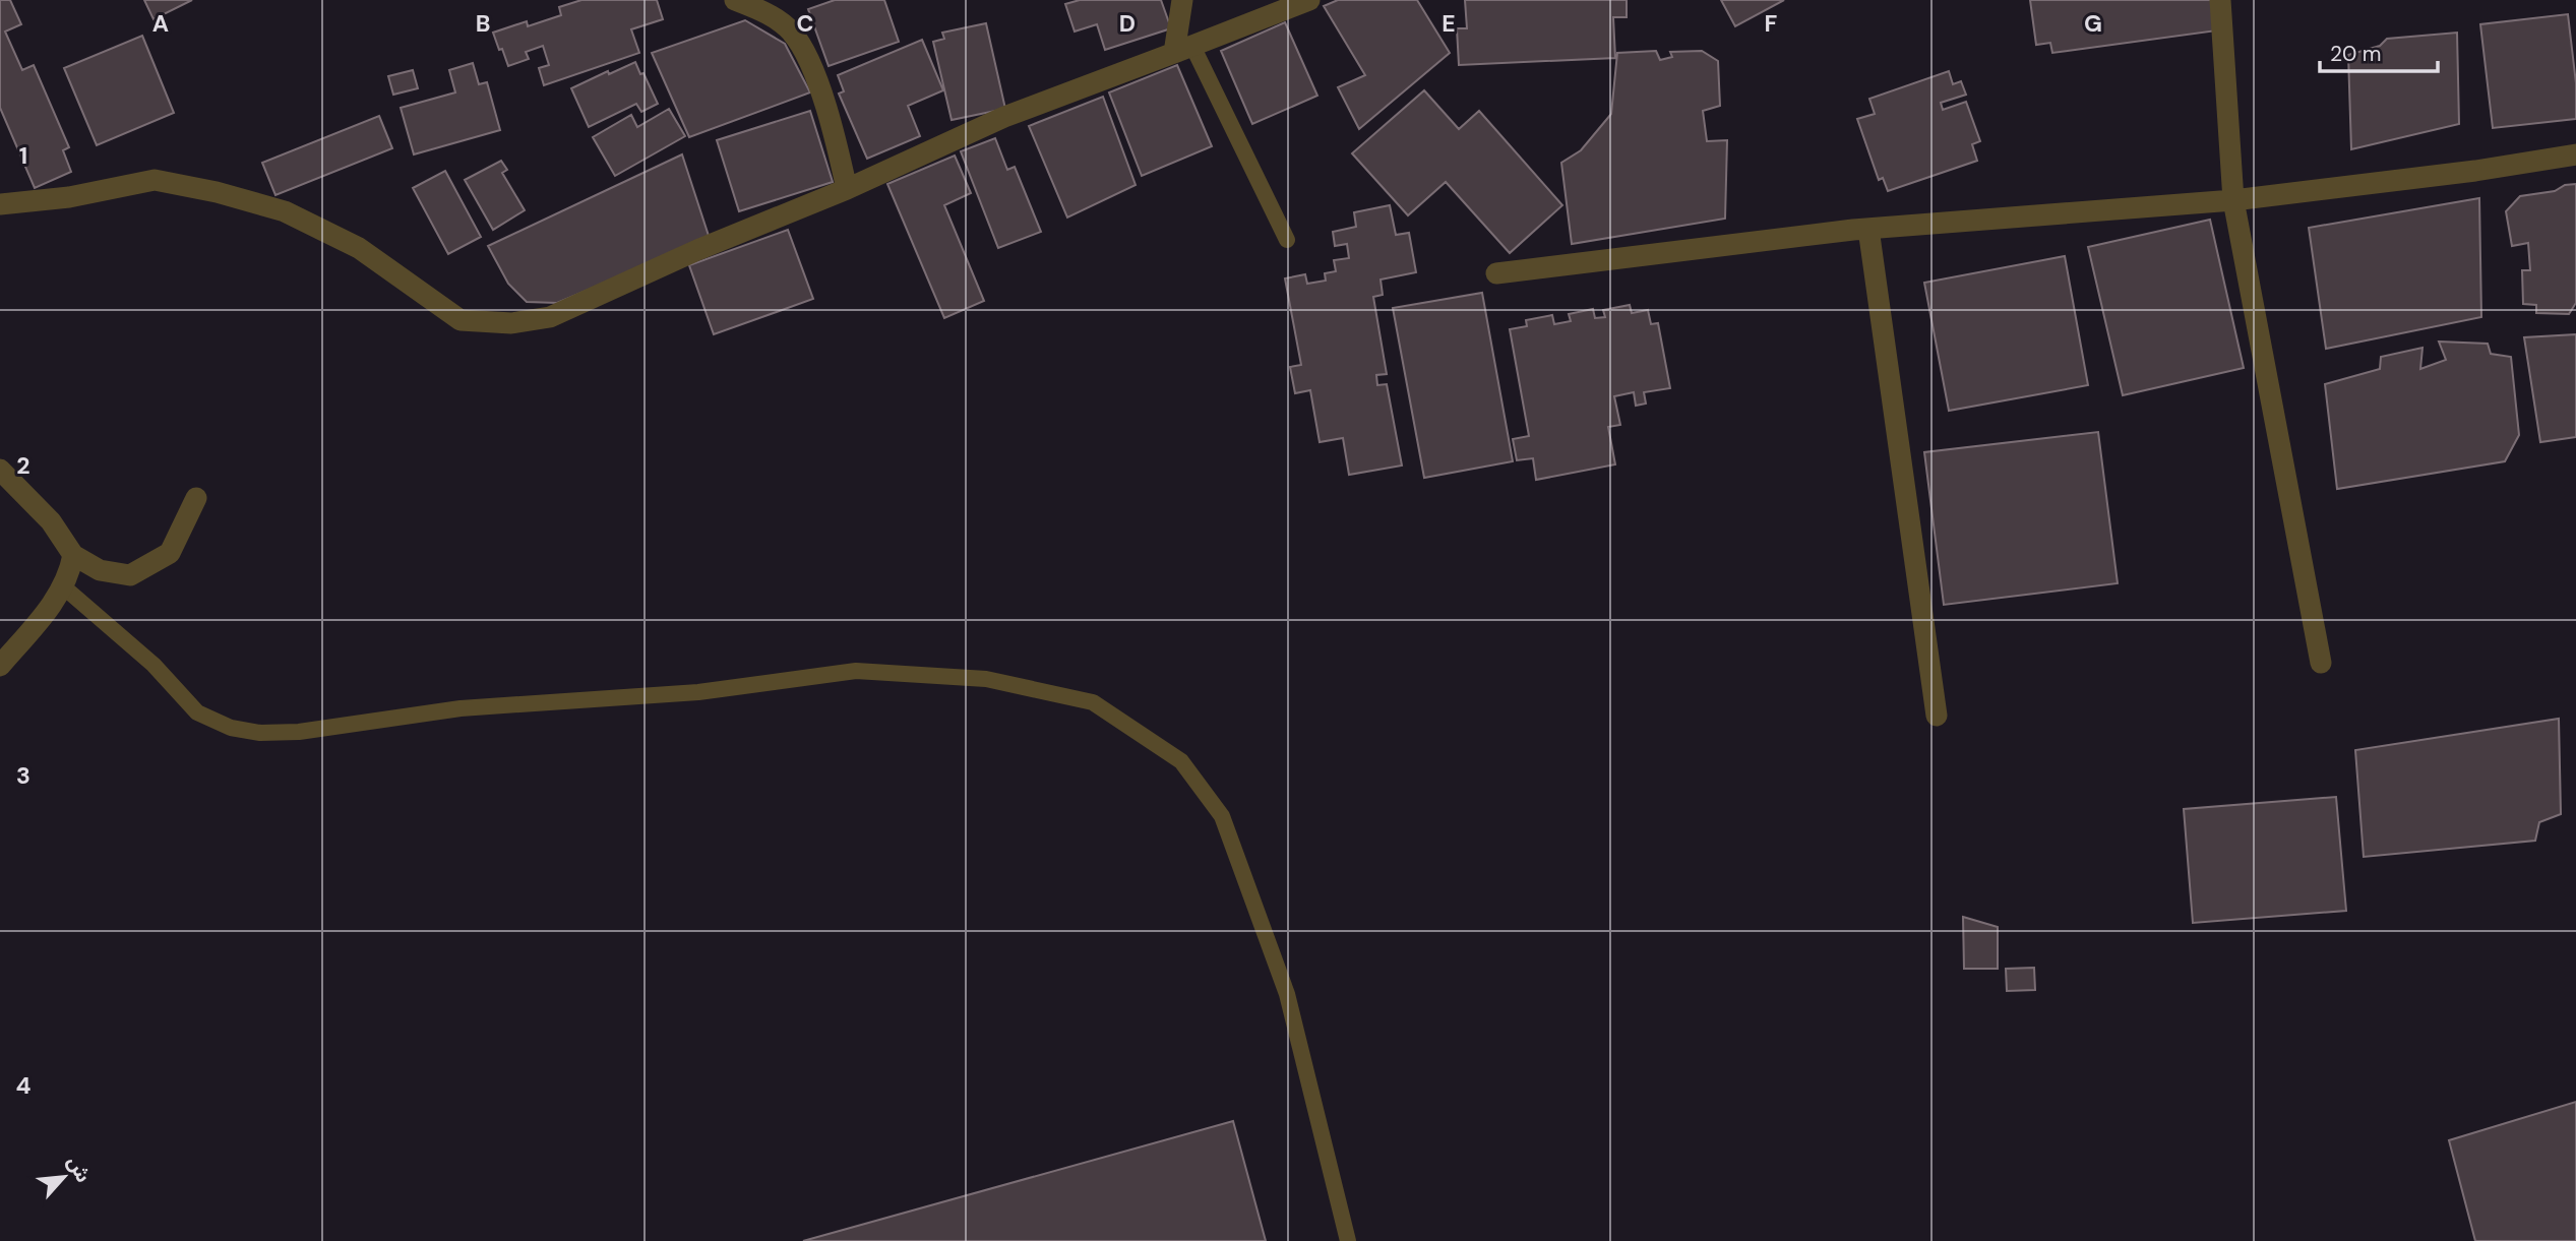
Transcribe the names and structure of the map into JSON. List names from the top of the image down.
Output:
{
  "scale_bar": "20 m",
  "north": "top right",
  "grid": {
    "columns": [
      "A",
      "B",
      "C",
      "D",
      "E",
      "F",
      "G"
    ],
    "rows": [
      "1",
      "2",
      "3",
      "4"
    ]
  }
}
